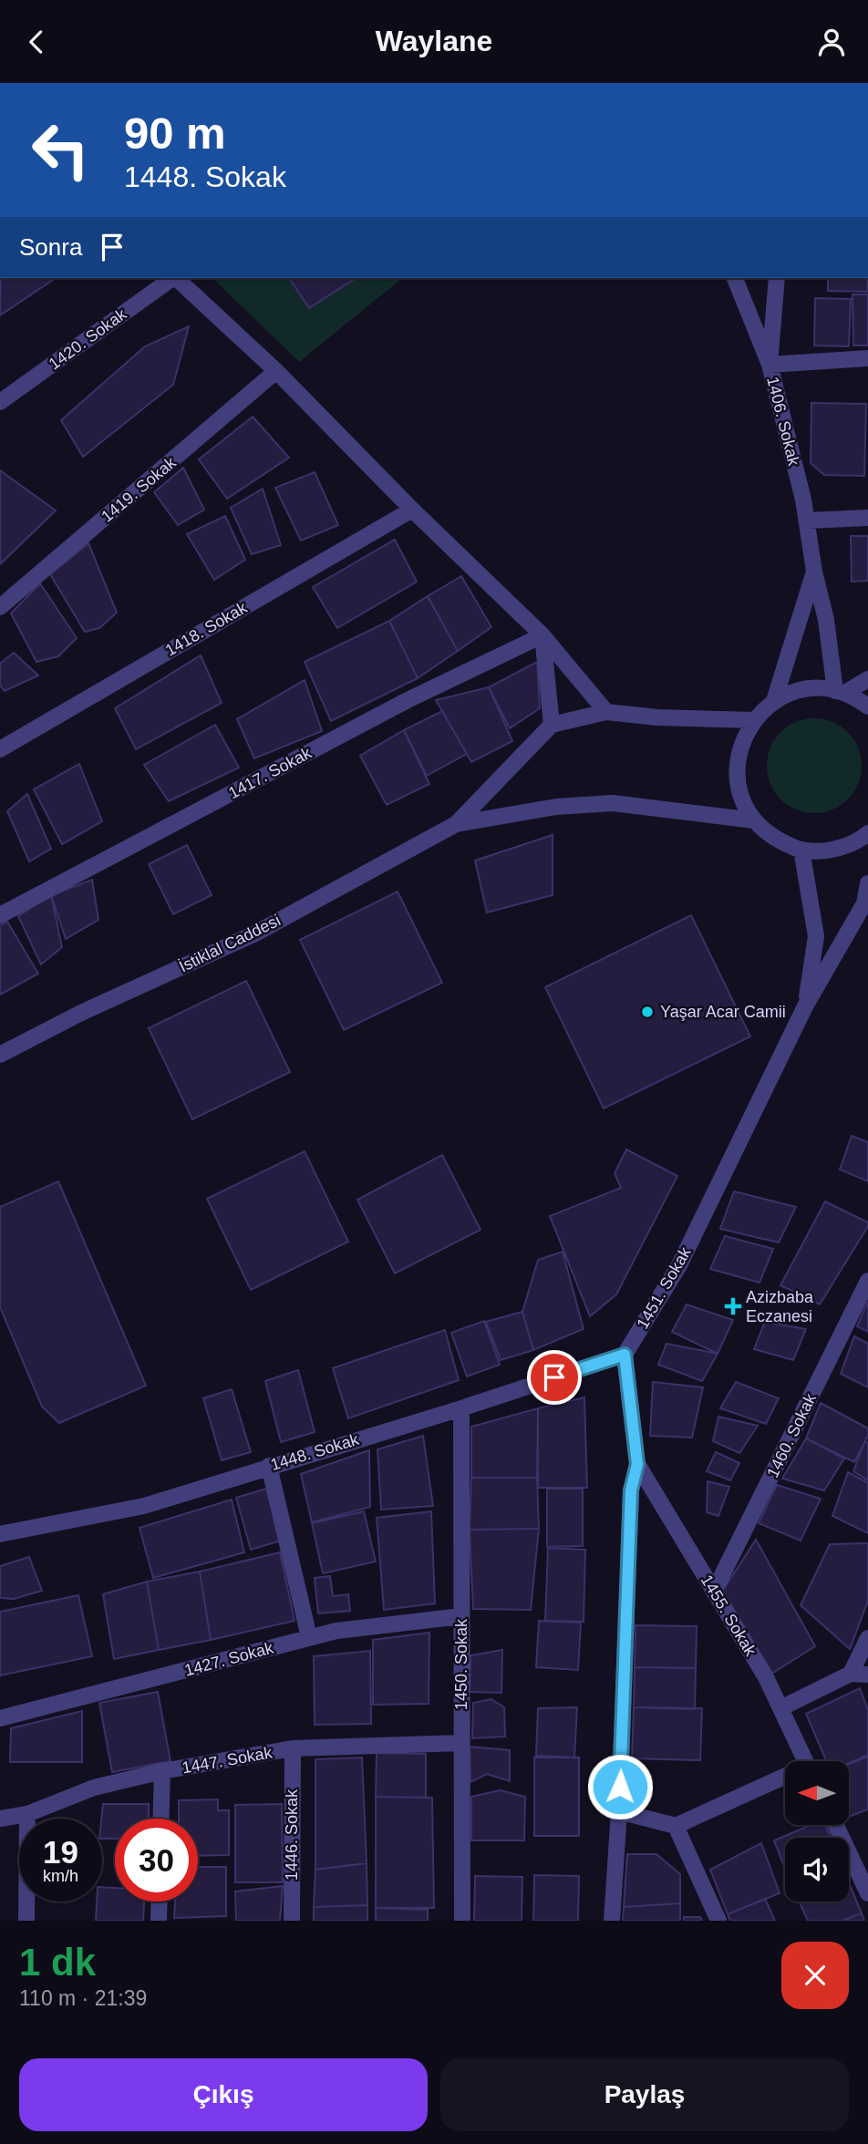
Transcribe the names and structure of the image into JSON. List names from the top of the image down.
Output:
{
  "streets": {
    "street": [
      "1420. Sokak",
      "1406. Sokak",
      "1419. Sokak",
      "1418. Sokak",
      "1417. Sokak",
      "İstiklal Caddesi",
      "1451. Sokak",
      "1460. Sokak",
      "1448. Sokak",
      "1455. Sokak",
      "1427. Sokak",
      "1450. Sokak",
      "1447. Sokak",
      "1446. Sokak"
    ]
  },
  "crossings": [
    ["1451. Sokak", "1448. Sokak"],
    ["1460. Sokak", "1455. Sokak"],
    ["1448. Sokak", "1450. Sokak"],
    ["1427. Sokak", "1450. Sokak"],
    ["1450. Sokak", "1447. Sokak"],
    ["1447. Sokak", "1446. Sokak"]
  ],
  "places": {
    "other": ["Yaşar Acar Camii"],
    "health": ["Azizbaba Eczanesi"]
  },
  "north": "left",
  "page": {
    "header": "Waylane",
    "turn": ["90 m", "1448. Sokak"],
    "then": "Sonra",
    "speed": "19 km/h",
    "limit": "30",
    "heading": ["1 dk", "110 m · 21:39"],
    "buttons": ["Çıkış", "Paylaş"]
  }
}
